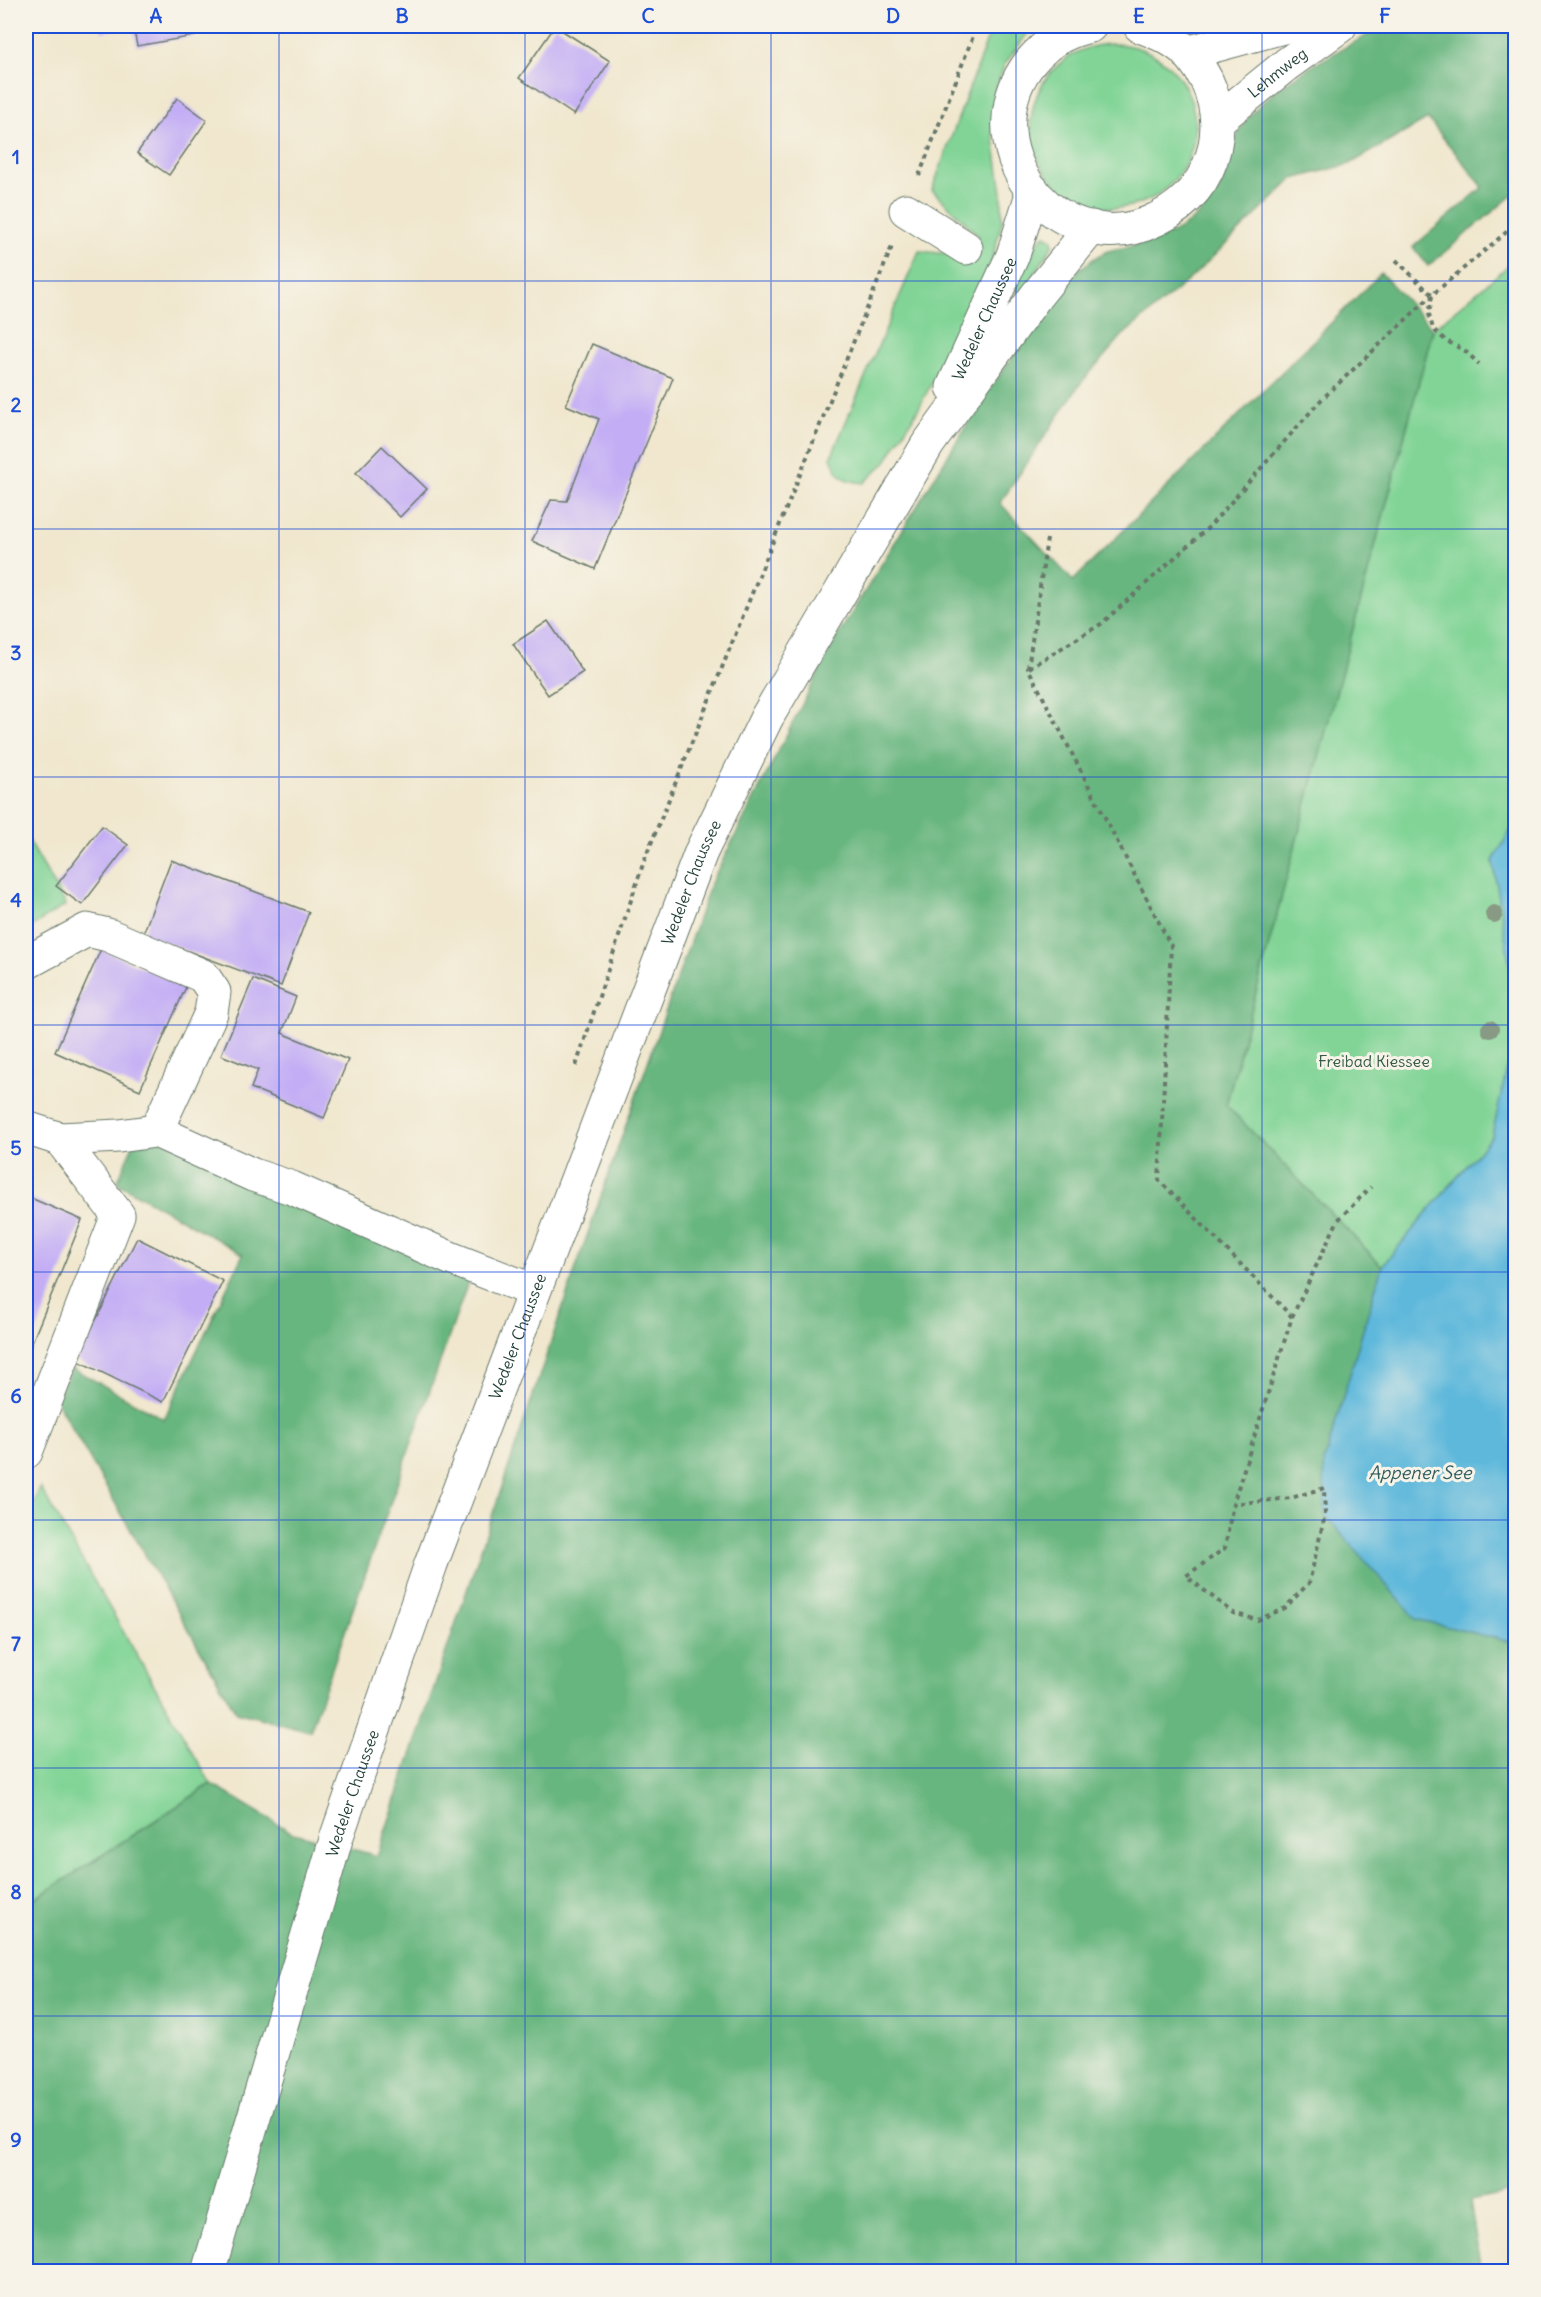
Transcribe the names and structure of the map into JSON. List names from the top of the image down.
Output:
{
  "streets": {
    "main road": ["Lehmweg", "Wedeler Chaussee"]
  },
  "water": ["Appener See"],
  "parks": ["Freibad Kiessee"],
  "grid": {
    "columns": [
      "A",
      "B",
      "C",
      "D",
      "E",
      "F"
    ],
    "rows": [
      "1",
      "2",
      "3",
      "4",
      "5",
      "6",
      "7",
      "8",
      "9"
    ]
  }
}
